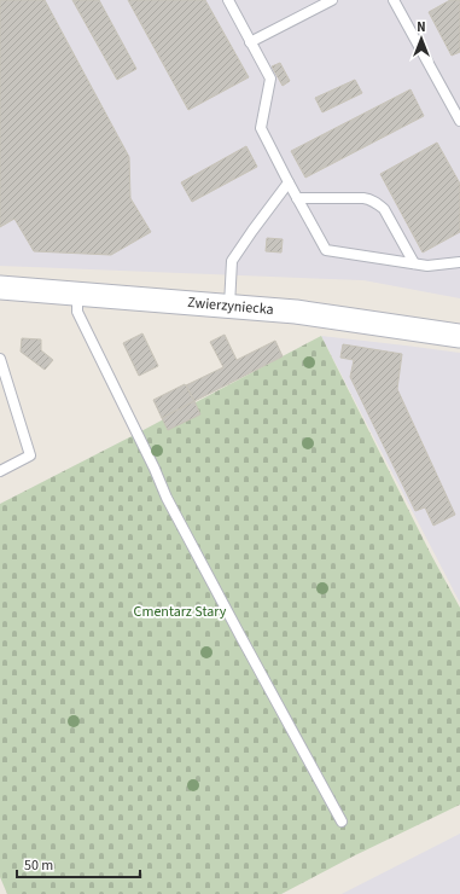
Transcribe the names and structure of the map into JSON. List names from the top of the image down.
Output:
{
  "streets": {
    "street": ["Zwierzyniecka"]
  },
  "parks": ["Cmentarz Stary"],
  "scale_bar": "50 m",
  "north": "top"
}
